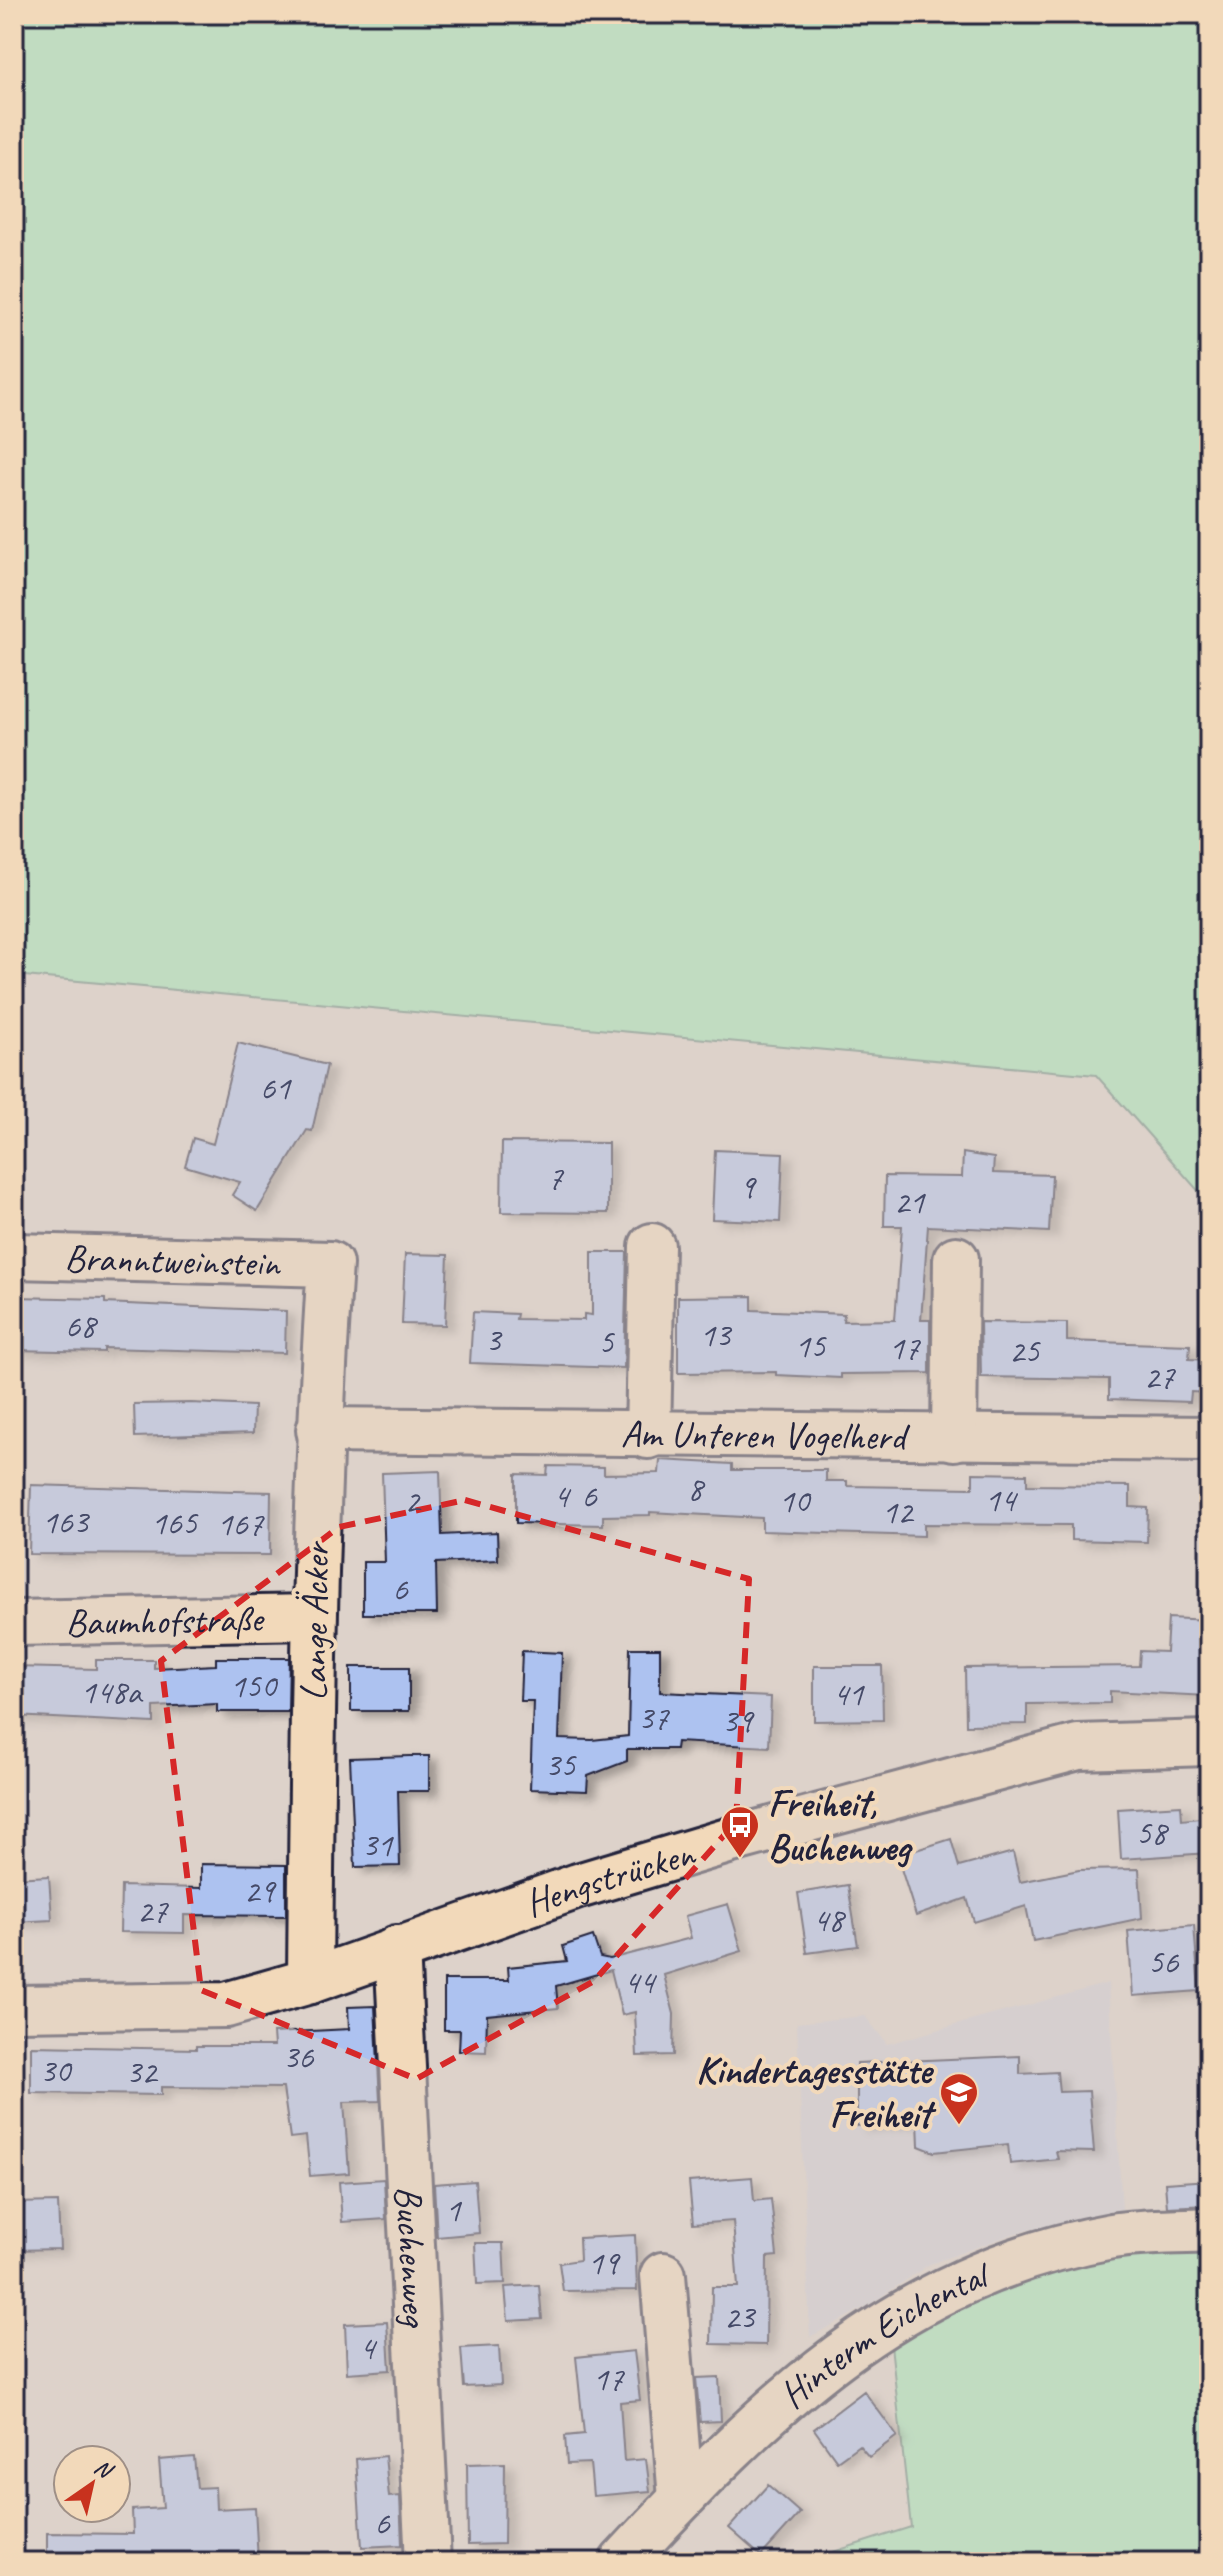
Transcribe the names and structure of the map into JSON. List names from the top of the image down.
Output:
{
  "streets": {
    "street": [
      "Branntweinstein",
      "Am Unteren Vogelherd",
      "Baumhofstraße",
      "Lange Äcker",
      "Hengstrücken",
      "Buchenweg",
      "Hinterm Eichental"
    ]
  },
  "crossings": [
    ["Branntweinstein", "Lange Äcker"],
    ["Am Unteren Vogelherd", "Lange Äcker"],
    ["Baumhofstraße", "Lange Äcker"],
    ["Lange Äcker", "Hengstrücken"],
    ["Hengstrücken", "Buchenweg"]
  ],
  "places": {
    "bus stop": ["Freiheit, Buchenweg"],
    "school or university": ["Kindertagesstätte Freiheit"]
  },
  "house_numbers": [
    "61",
    "7",
    "9",
    "21",
    "68",
    "13",
    "3",
    "5",
    "15",
    "17",
    "25",
    "27",
    "8",
    "4",
    "6",
    "14",
    "2",
    "10",
    "12",
    "163",
    "165",
    "167",
    "6",
    "150",
    "148a",
    "41",
    "37",
    "39",
    "35",
    "58",
    "31",
    "29",
    "27",
    "48",
    "56",
    "44",
    "36",
    "30",
    "32",
    "1",
    "19",
    "23",
    "4",
    "17",
    "6"
  ],
  "north": "top right"
}
